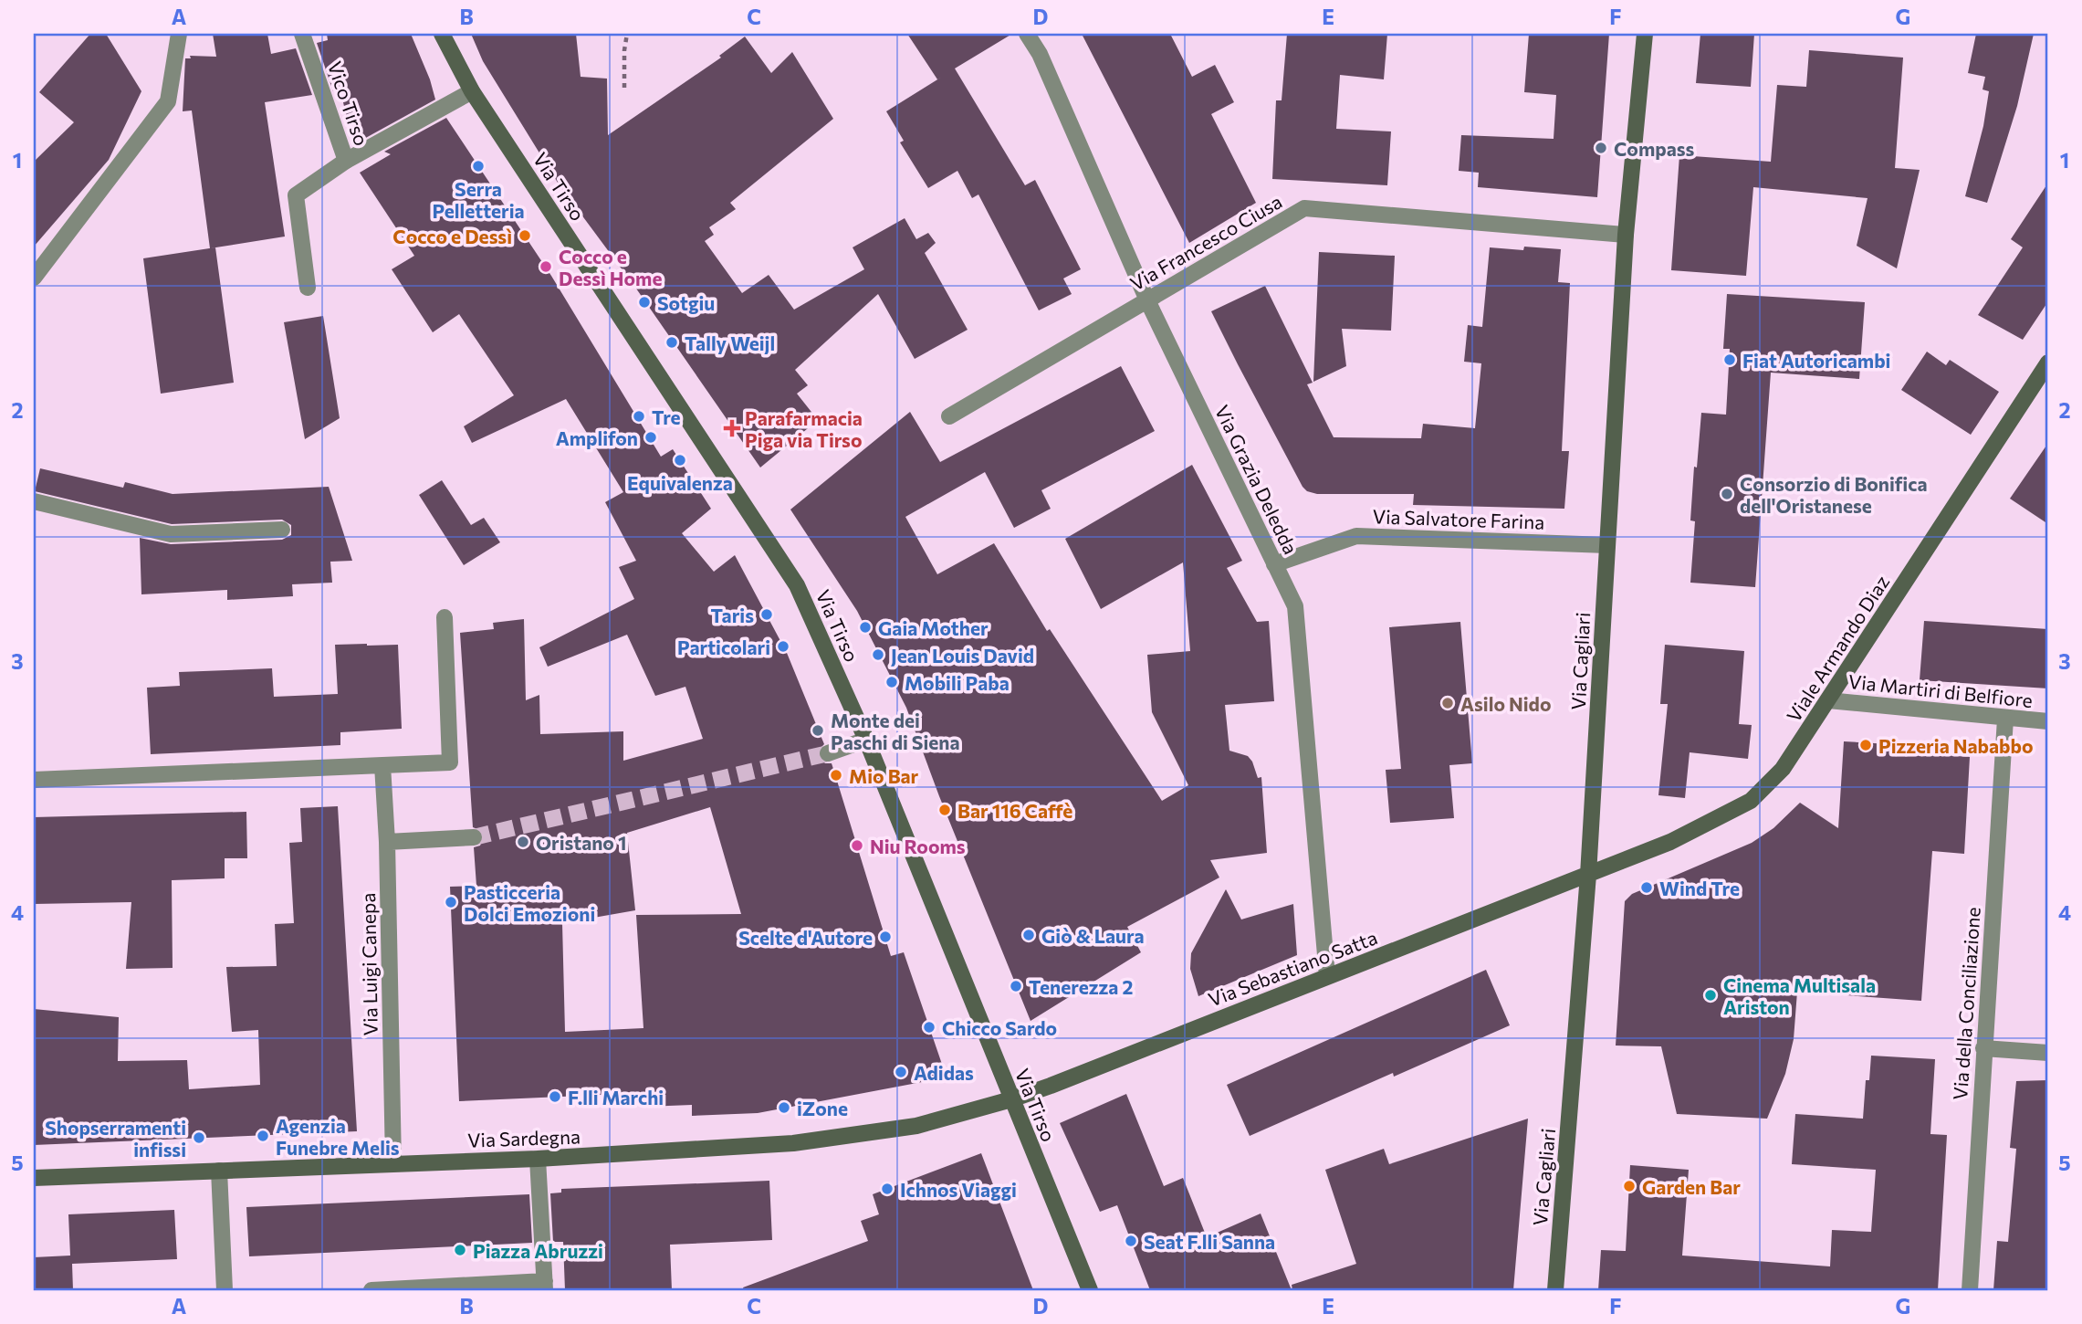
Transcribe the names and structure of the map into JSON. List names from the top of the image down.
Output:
{
  "streets": {
    "street": [
      "Vico Tirso",
      "Via Tirso",
      "Via Francesco Ciusa",
      "Via Grazia Deledda",
      "Via Salvatore Farina",
      "Viale Armando Diaz",
      "Via Cagliari",
      "Via Martiri di Belfiore",
      "Via Luigi Canepa",
      "Via Sebastiano Satta",
      "Via della Conciliazione",
      "Via Sardegna"
    ]
  },
  "crossings": [
    ["Vico Tirso", "Via Tirso"],
    ["Via Tirso", "Via Sebastiano Satta"],
    ["Via Tirso", "Via Sardegna"],
    ["Via Francesco Ciusa", "Via Grazia Deledda"],
    ["Via Francesco Ciusa", "Via Cagliari"],
    ["Via Grazia Deledda", "Via Salvatore Farina"],
    ["Via Grazia Deledda", "Via Sebastiano Satta"],
    ["Via Salvatore Farina", "Via Cagliari"],
    ["Viale Armando Diaz", "Via Cagliari"],
    ["Viale Armando Diaz", "Via Martiri di Belfiore"],
    ["Viale Armando Diaz", "Via Sebastiano Satta"],
    ["Via Cagliari", "Via Sebastiano Satta"],
    ["Via Martiri di Belfiore", "Via della Conciliazione"],
    ["Via Luigi Canepa", "Via Sardegna"],
    ["Via Sebastiano Satta", "Via Sardegna"]
  ],
  "places": {
    "other": [
      "Compass",
      "Serra Pelletteria",
      "Cocco e Dessì",
      "Cocco e Dessì Home",
      "Sotgiu",
      "Tally Weijl",
      "Fiat Autoricambi",
      "Tre",
      "Amplifon",
      "Equivalenza",
      "Consorzio di Bonifica dell'Oristanese",
      "Taris",
      "Gaia Mother",
      "Particolari",
      "Jean Louis David",
      "Mobili Paba",
      "Asilo Nido",
      "Monte dei Paschi di Siena",
      "Pizzeria Nababbo",
      "Mio Bar",
      "Bar 116 Caffè",
      "Oristano 1",
      "Niu Rooms",
      "Wind Tre",
      "Pasticceria Dolci Emozioni",
      "Giò & Laura",
      "Scelte d'Autore",
      "Tenerezza 2",
      "Cinema Multisala Ariston",
      "Chicco Sardo",
      "Adidas",
      "F.lli Marchi",
      "iZone",
      "Agenzia Funebre Melis",
      "Shopserramenti infissi",
      "Garden Bar",
      "Ichnos Viaggi",
      "Seat F.lli Sanna",
      "Piazza Abruzzi"
    ],
    "health": ["Parafarmacia Piga via Tirso"]
  },
  "grid": {
    "columns": [
      "A",
      "B",
      "C",
      "D",
      "E",
      "F",
      "G"
    ],
    "rows": [
      "1",
      "2",
      "3",
      "4",
      "5"
    ]
  }
}
